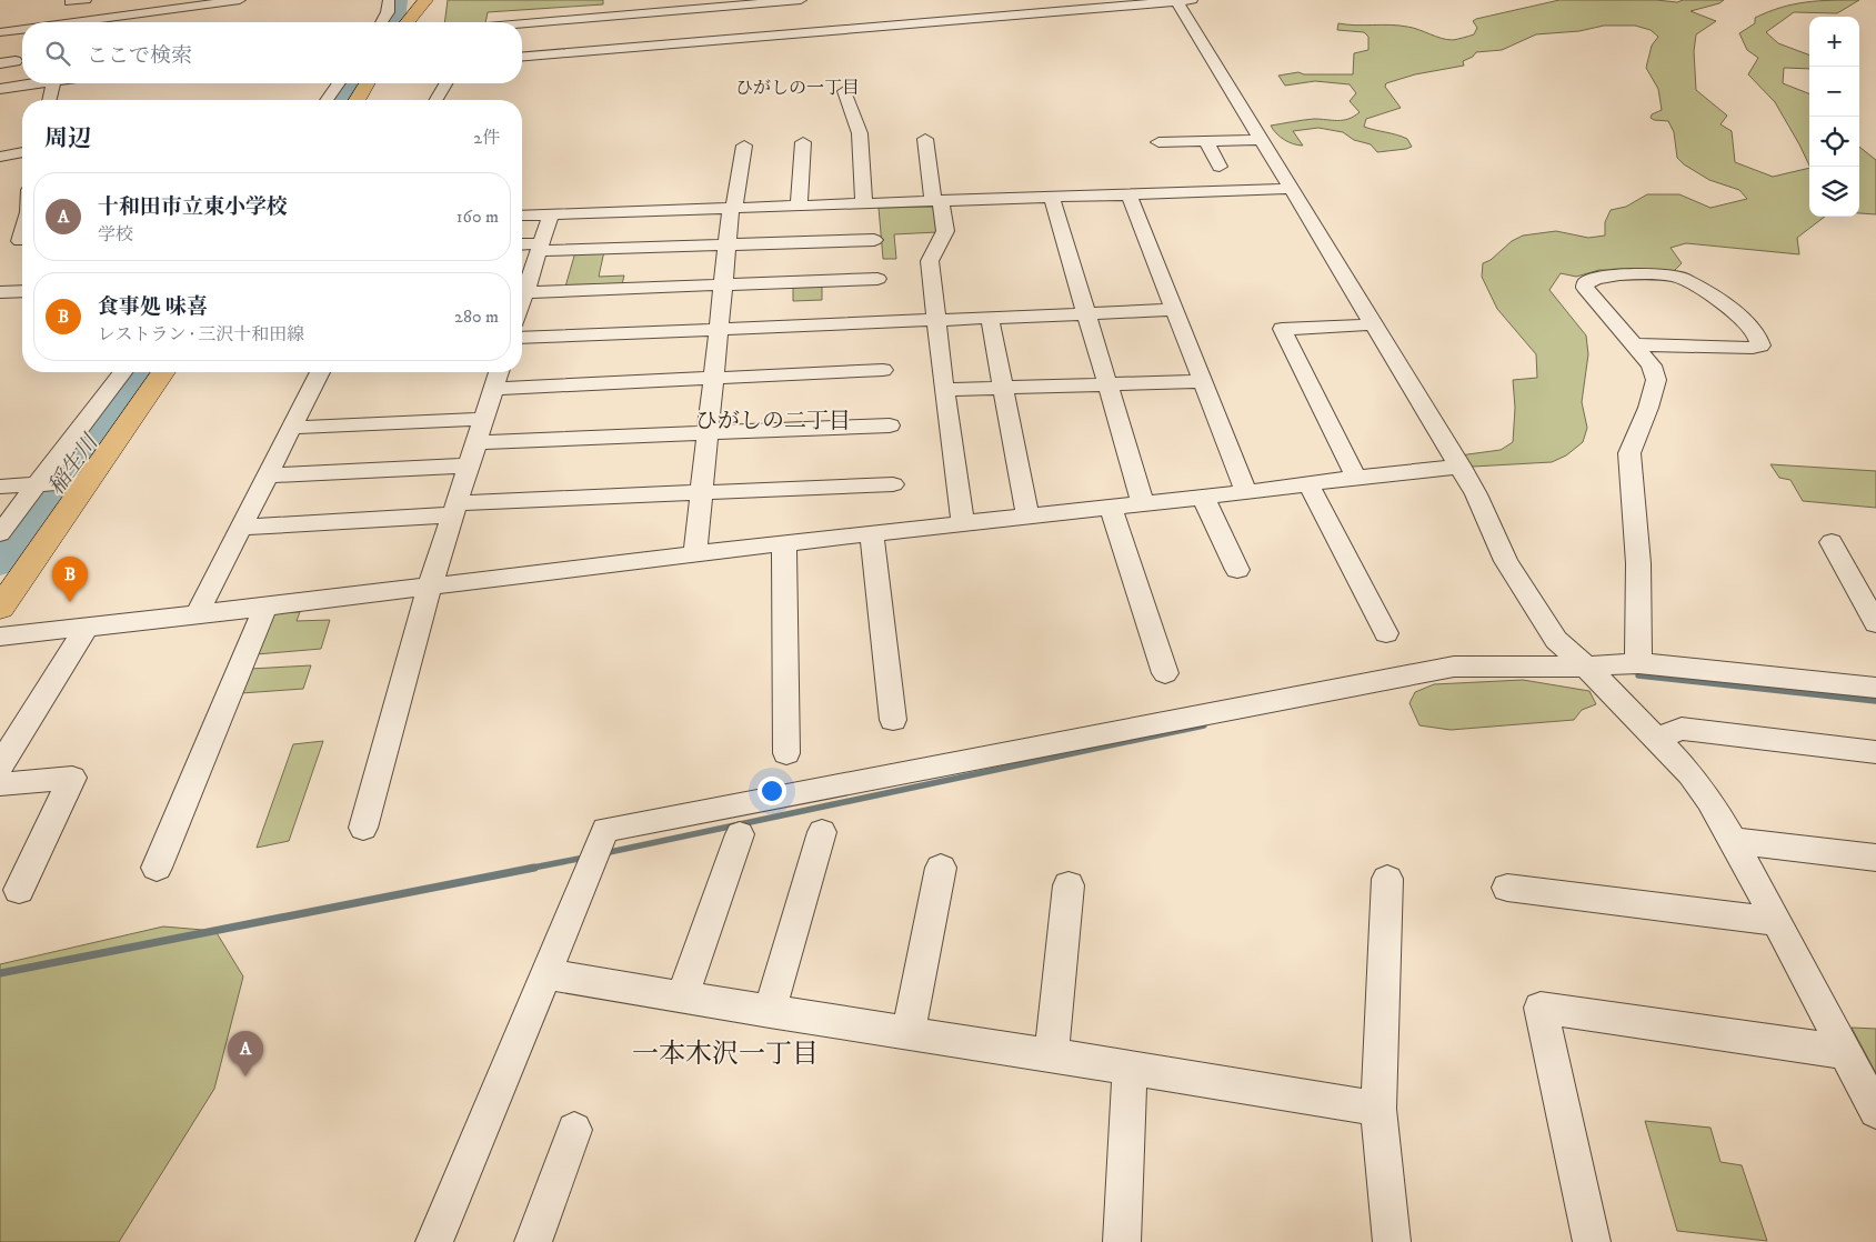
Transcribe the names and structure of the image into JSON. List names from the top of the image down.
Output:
{
  "districts": ["ひがしの一丁目", "ひがしの二丁目", "一本木沢一丁目"],
  "water": ["稲生川"],
  "page": {
    "map_buttons": ["+", "−"],
    "search": "ここで検索",
    "heading": ["周辺", "2件"],
    "list": [
      {
        "mark": "A",
        "name": "十和田市立東小学校",
        "note": "学校",
        "value": "160 m"
      },
      {
        "mark": "B",
        "name": "食事処 味喜",
        "note": "レストラン · 三沢十和田線",
        "value": "280 m"
      }
    ],
    "pins": ["B", "A"]
  }
}
